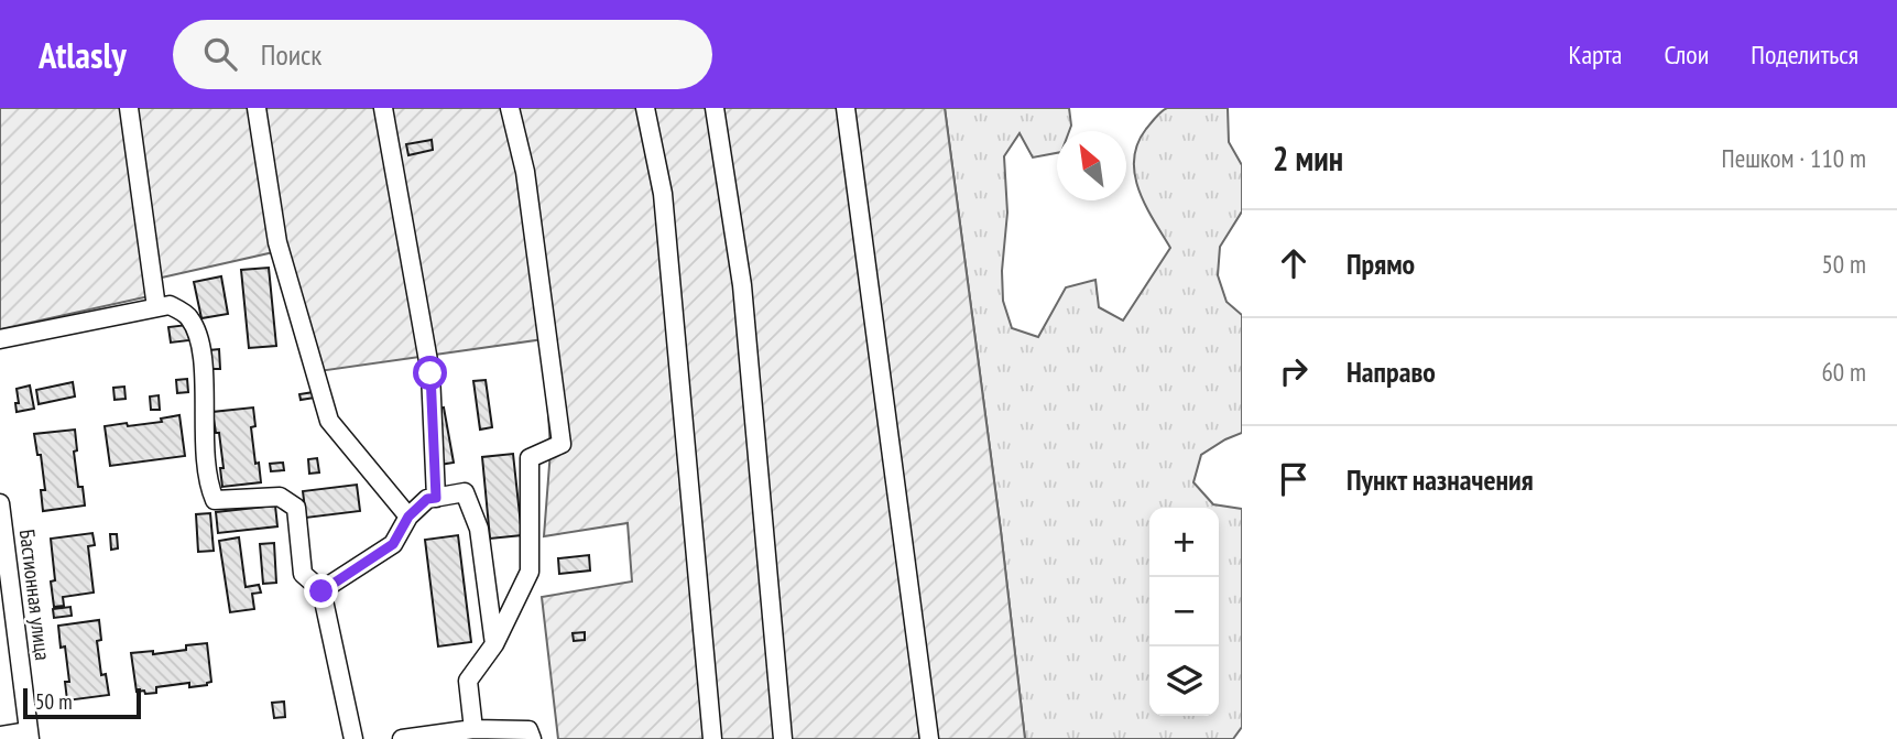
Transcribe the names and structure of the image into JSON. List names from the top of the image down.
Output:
{
  "streets": {
    "street": ["Бастионная улица"]
  },
  "scale_bar": "50 m",
  "north": "top left",
  "page": {
    "header": "Atlasly",
    "search": "Поиск",
    "nav": ["Карта", "Слои", "Поделиться"],
    "heading": ["2 мин", "Пешком · 110 m"],
    "list": [
      ["Прямо", "50 m"],
      ["Направо", "60 m"],
      "Пункт назначения"
    ],
    "map_buttons": ["+", "−"],
    "scale": "50 m"
  }
}
